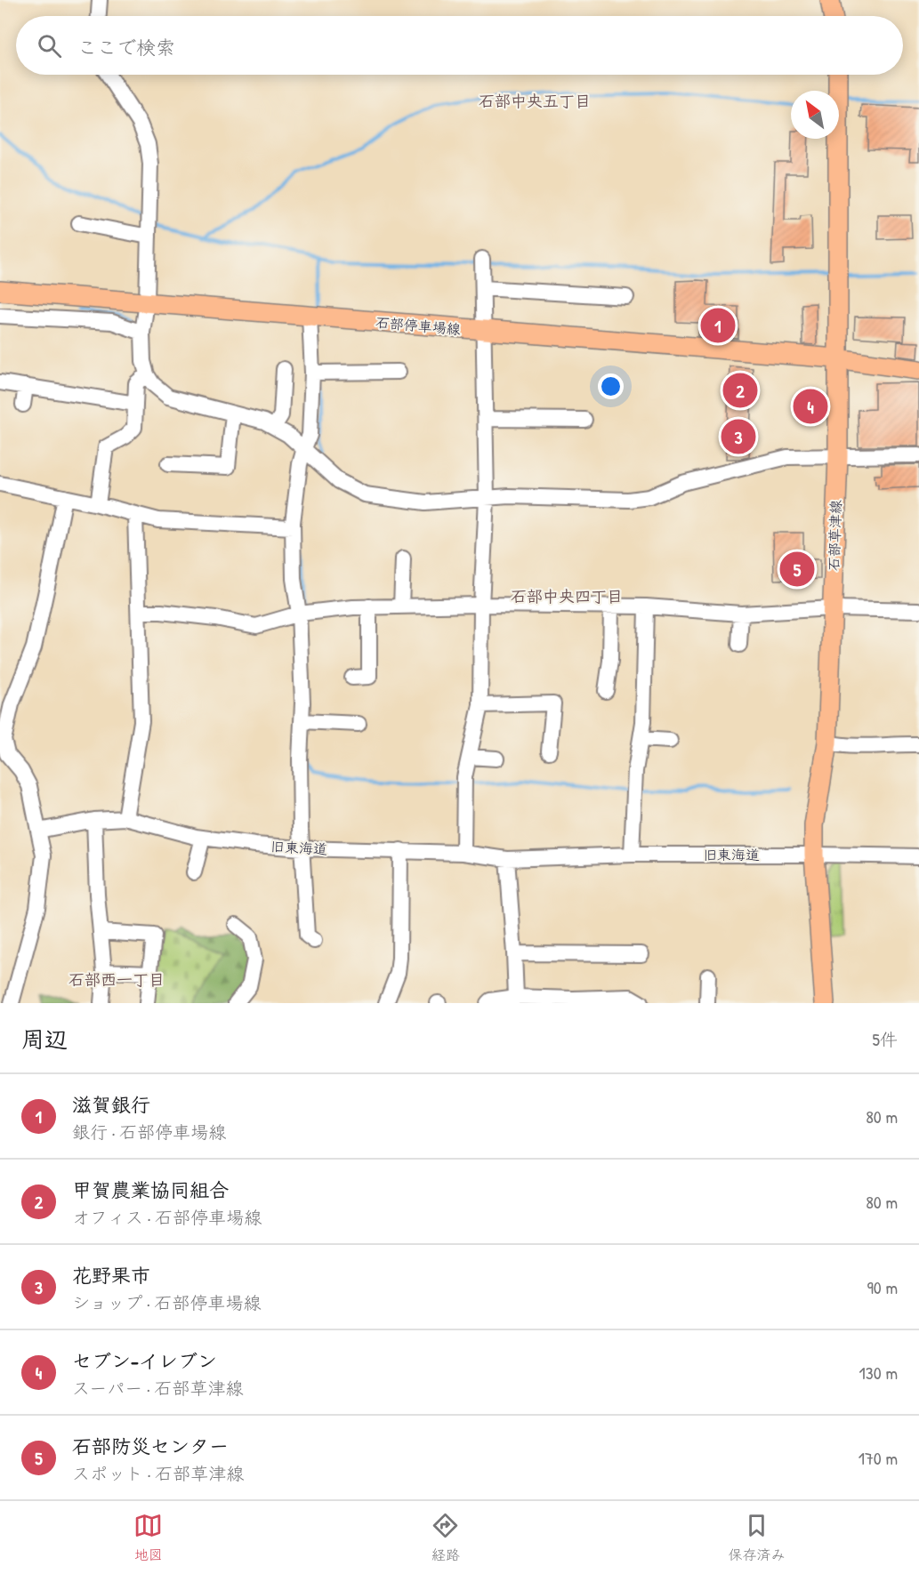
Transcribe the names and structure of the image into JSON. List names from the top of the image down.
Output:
{
  "streets": {
    "main road": ["石部停車場線", "石部草津線"],
    "street": ["旧東海道"]
  },
  "crossings": [
    ["石部停車場線", "石部草津線"],
    ["石部草津線", "旧東海道"]
  ],
  "districts": ["石部中央五丁目", "石部中央四丁目", "石部西一丁目"],
  "north": "top left",
  "page": {
    "search": "ここで検索",
    "pins": [
      "1",
      "2",
      "4",
      "3",
      "5"
    ],
    "heading": ["周辺", "5件"],
    "list": [
      {
        "mark": "1",
        "name": "滋賀銀行",
        "note": "銀行 · 石部停車場線",
        "value": "80 m"
      },
      {
        "mark": "2",
        "name": "甲賀農業協同組合",
        "note": "オフィス · 石部停車場線",
        "value": "80 m"
      },
      {
        "mark": "3",
        "name": "花野果市",
        "note": "ショップ · 石部停車場線",
        "value": "90 m"
      },
      {
        "mark": "4",
        "name": "セブン-イレブン",
        "note": "スーパー · 石部草津線",
        "value": "130 m"
      },
      {
        "mark": "5",
        "name": "石部防災センター",
        "note": "スポット · 石部草津線",
        "value": "170 m"
      }
    ],
    "nav": ["地図", "経路", "保存済み"]
  }
}
